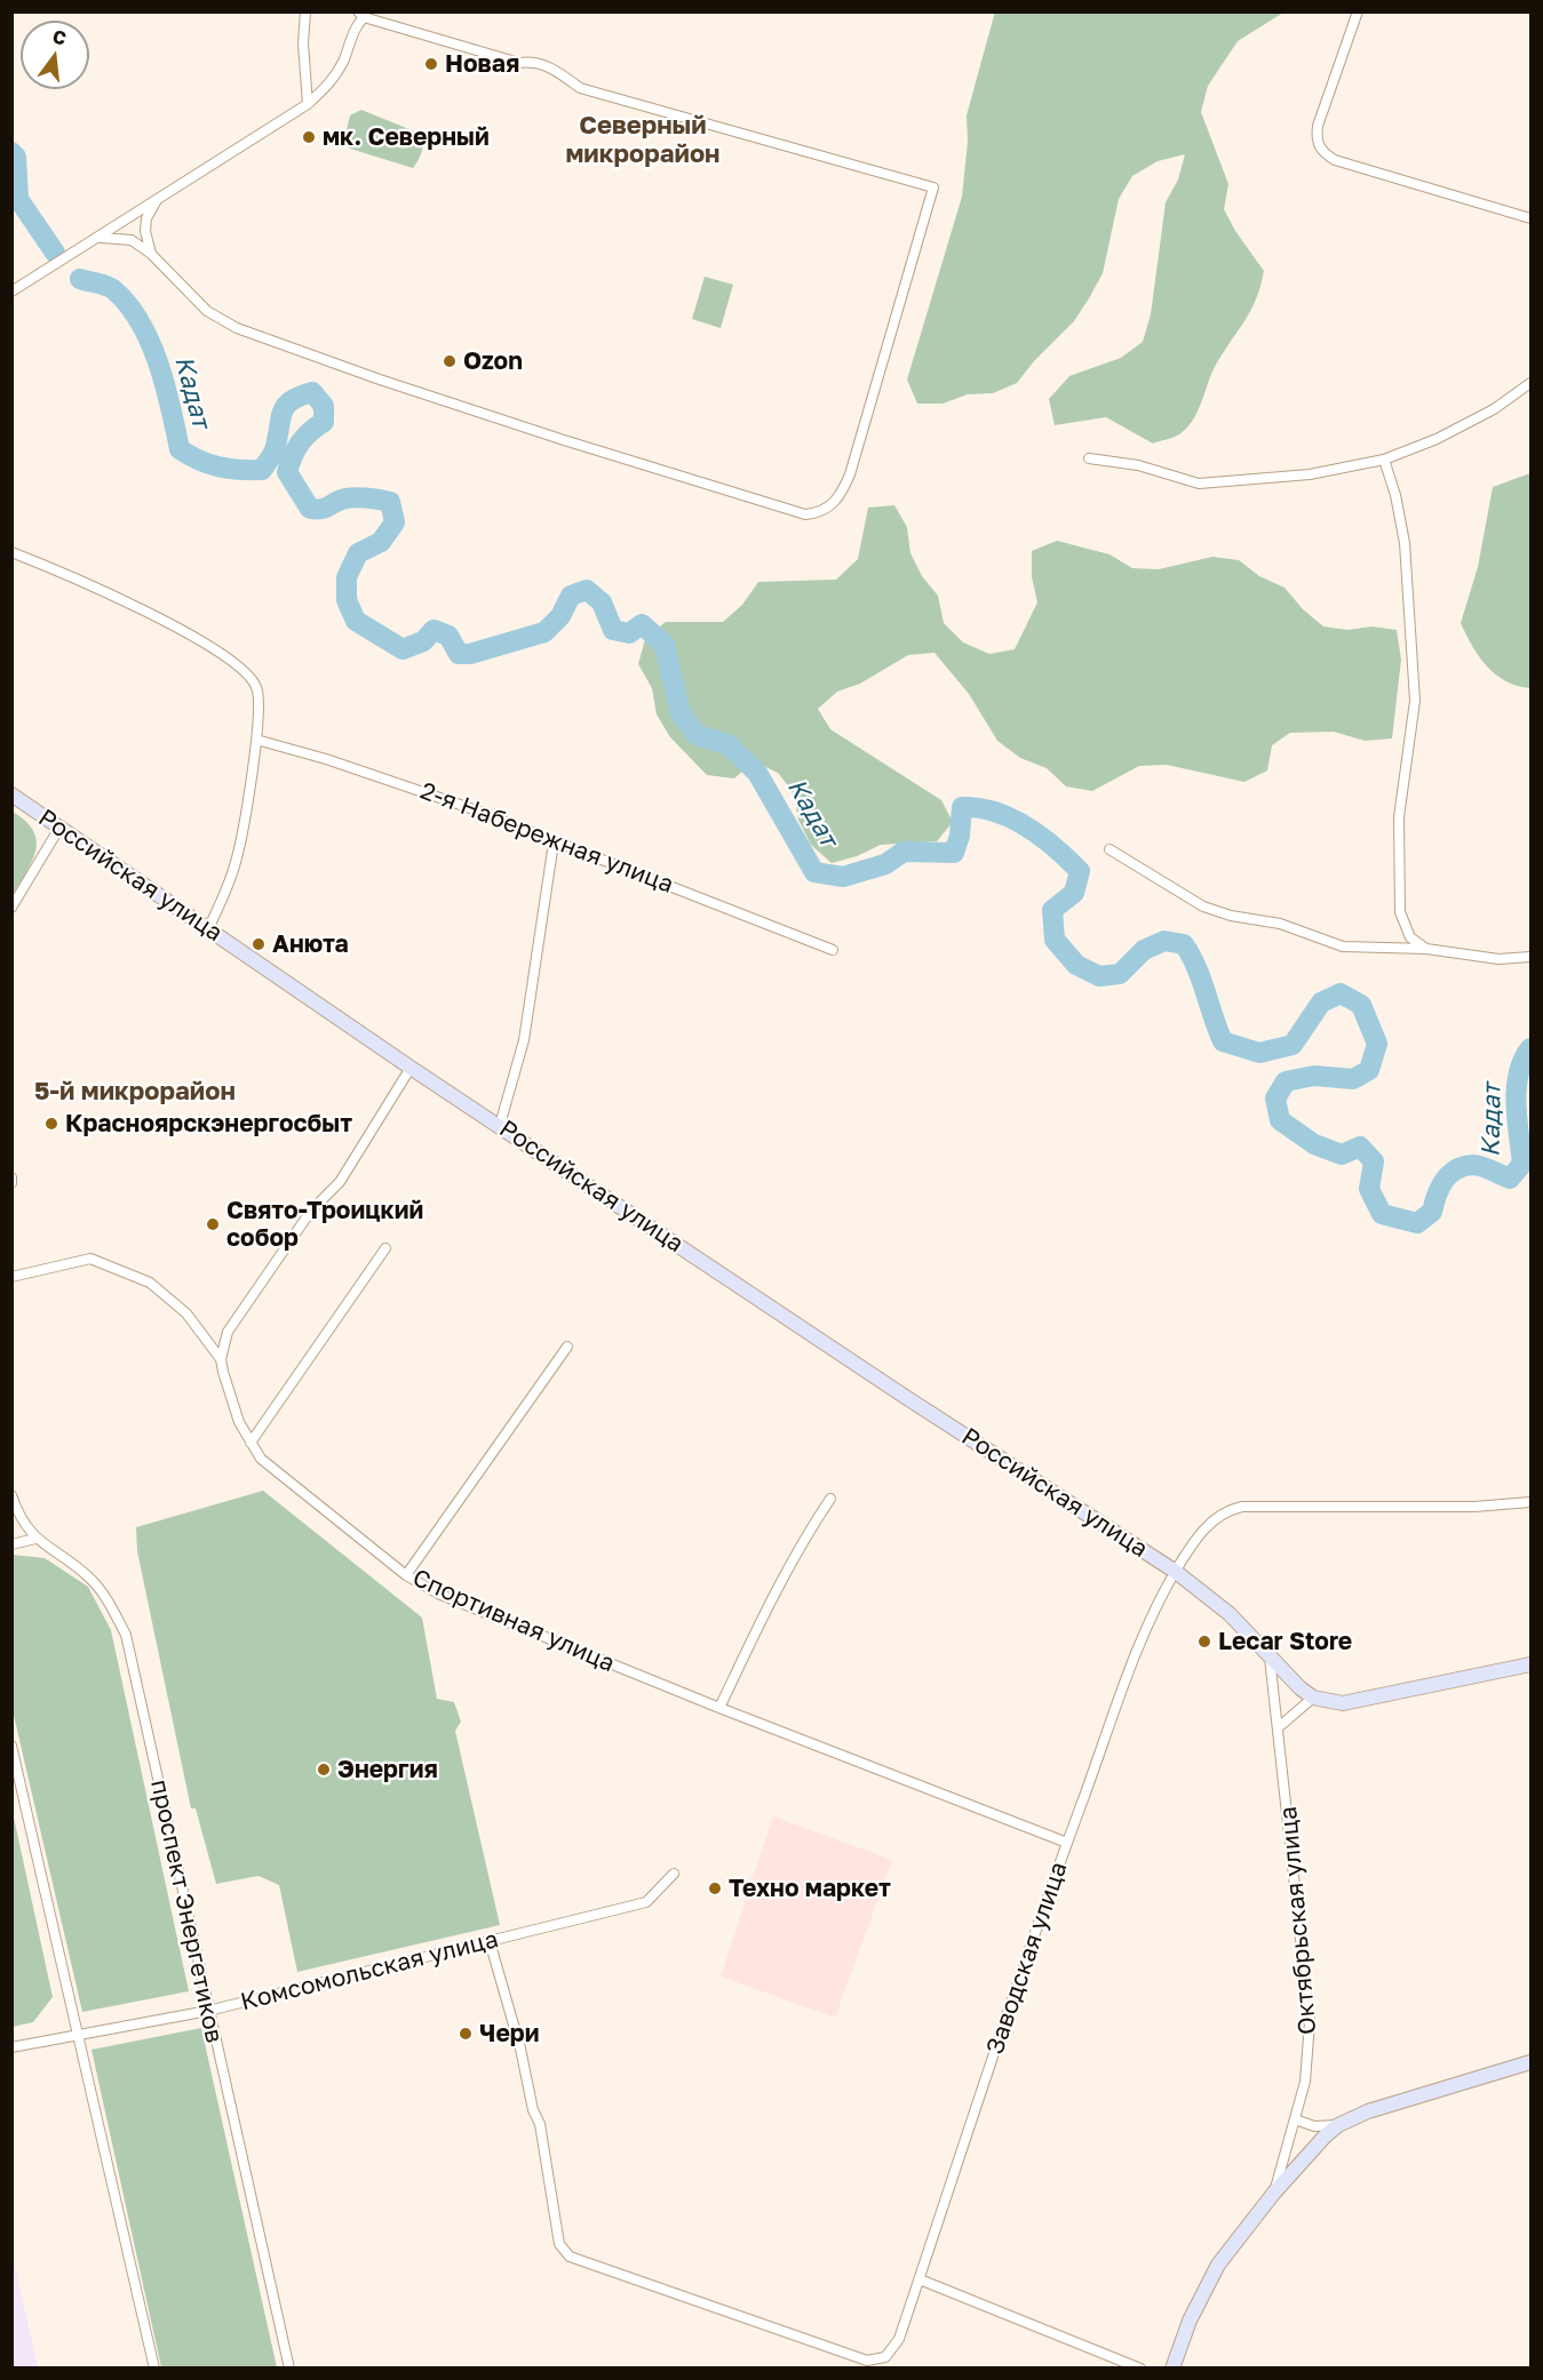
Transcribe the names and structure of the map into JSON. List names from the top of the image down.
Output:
{
  "streets": {
    "street": [
      "2-я Набережная улица",
      "Российская улица",
      "Спортивная улица",
      "проспект Энергетиков",
      "Октябрьская улица",
      "Заводская улица",
      "Комсомольская улица"
    ]
  },
  "crossings": [
    ["Российская улица", "Октябрьская улица"],
    ["Российская улица", "Заводская улица"],
    ["Спортивная улица", "Заводская улица"],
    ["проспект Энергетиков", "Комсомольская улица"],
    ["Заводская улица", "Комсомольская улица"]
  ],
  "districts": ["Северный микрорайон", "5-й микрорайон"],
  "water": ["Кадат"],
  "places": [
    "Новая",
    "мк. Северный",
    "Ozon",
    "Анюта",
    "Красноярскэнергосбыт",
    "Свято-Троицкий собор",
    "Lecar Store",
    "Энергия",
    "Техно маркет",
    "Чери"
  ],
  "north": "top"
}
